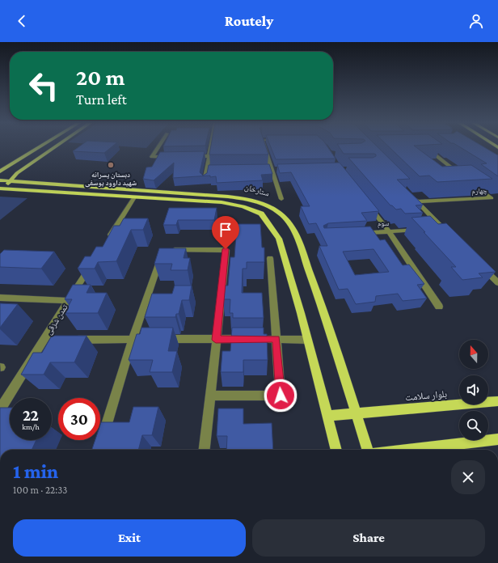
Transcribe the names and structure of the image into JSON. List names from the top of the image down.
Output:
{
  "streets": {
    "main road": ["ستارخان", "بلوار سلامت"],
    "street": ["چهارم", "سوم", "تمدن شزقی"]
  },
  "crossings": [
    ["ستارخان", "بلوار سلامت"]
  ],
  "places": ["دبستان پسرانه شهید داوود یوسفی"],
  "north": "top",
  "page": {
    "header": "Routely",
    "turn": ["20 m", "Turn left"],
    "speed": "22 km/h",
    "limit": "30",
    "heading": ["1 min", "100 m · 22:33"],
    "buttons": ["Exit", "Share"]
  }
}
